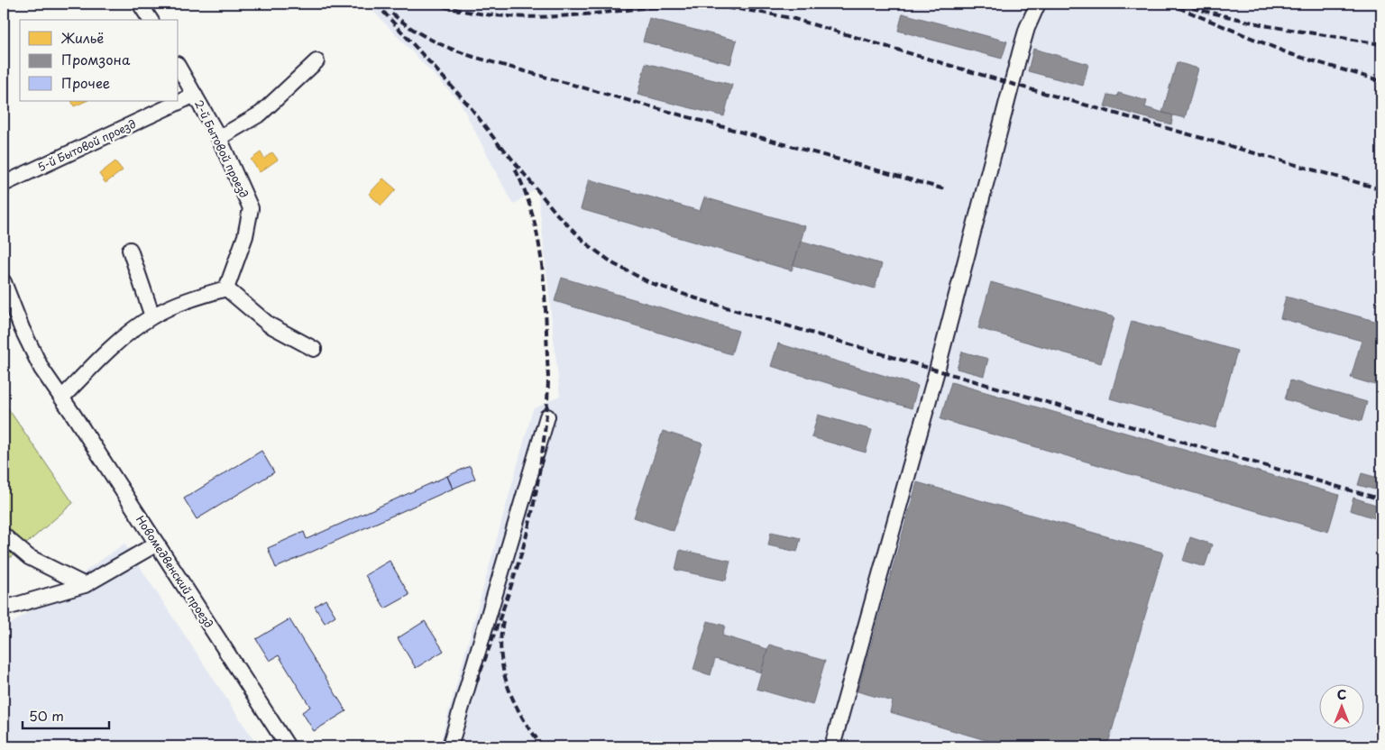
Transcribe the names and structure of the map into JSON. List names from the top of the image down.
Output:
{
  "streets": {
    "street": ["5-й Бытовой проезд", "2-й Бытовой проезд", "Новомедвенский проезд"]
  },
  "crossings": [
    ["5-й Бытовой проезд", "2-й Бытовой проезд"]
  ],
  "legend": ["Жильё", "Промзона", "Прочее"],
  "scale_bar": "50 m",
  "north": "top"
}
